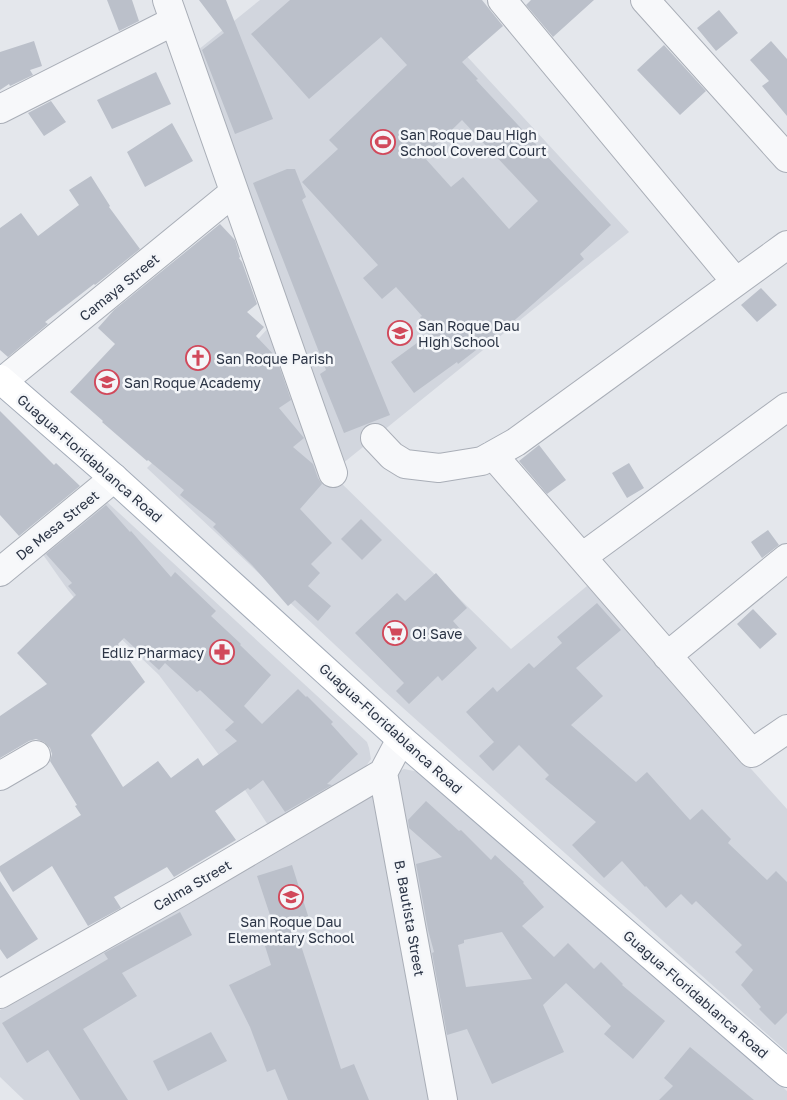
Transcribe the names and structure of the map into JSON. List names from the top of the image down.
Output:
{
  "streets": {
    "main road": ["Guagua-Floridablanca Road"],
    "street": [
      "Camaya Street",
      "De Mesa Street",
      "Calma Street",
      "B. Bautista Street"
    ]
  },
  "crossings": [
    ["Camaya Street", "Guagua-Floridablanca Road"],
    ["Guagua-Floridablanca Road", "De Mesa Street"],
    ["Calma Street", "B. Bautista Street"]
  ],
  "places": {
    "sports": ["San Roque Dau High School Covered Court"],
    "school or university": ["San Roque Dau High School", "San Roque Academy", "San Roque Dau Elementary School"],
    "church": ["San Roque Parish"],
    "supermarket": ["O! Save"],
    "pharmacy": ["Edliz Pharmacy"]
  }
}
